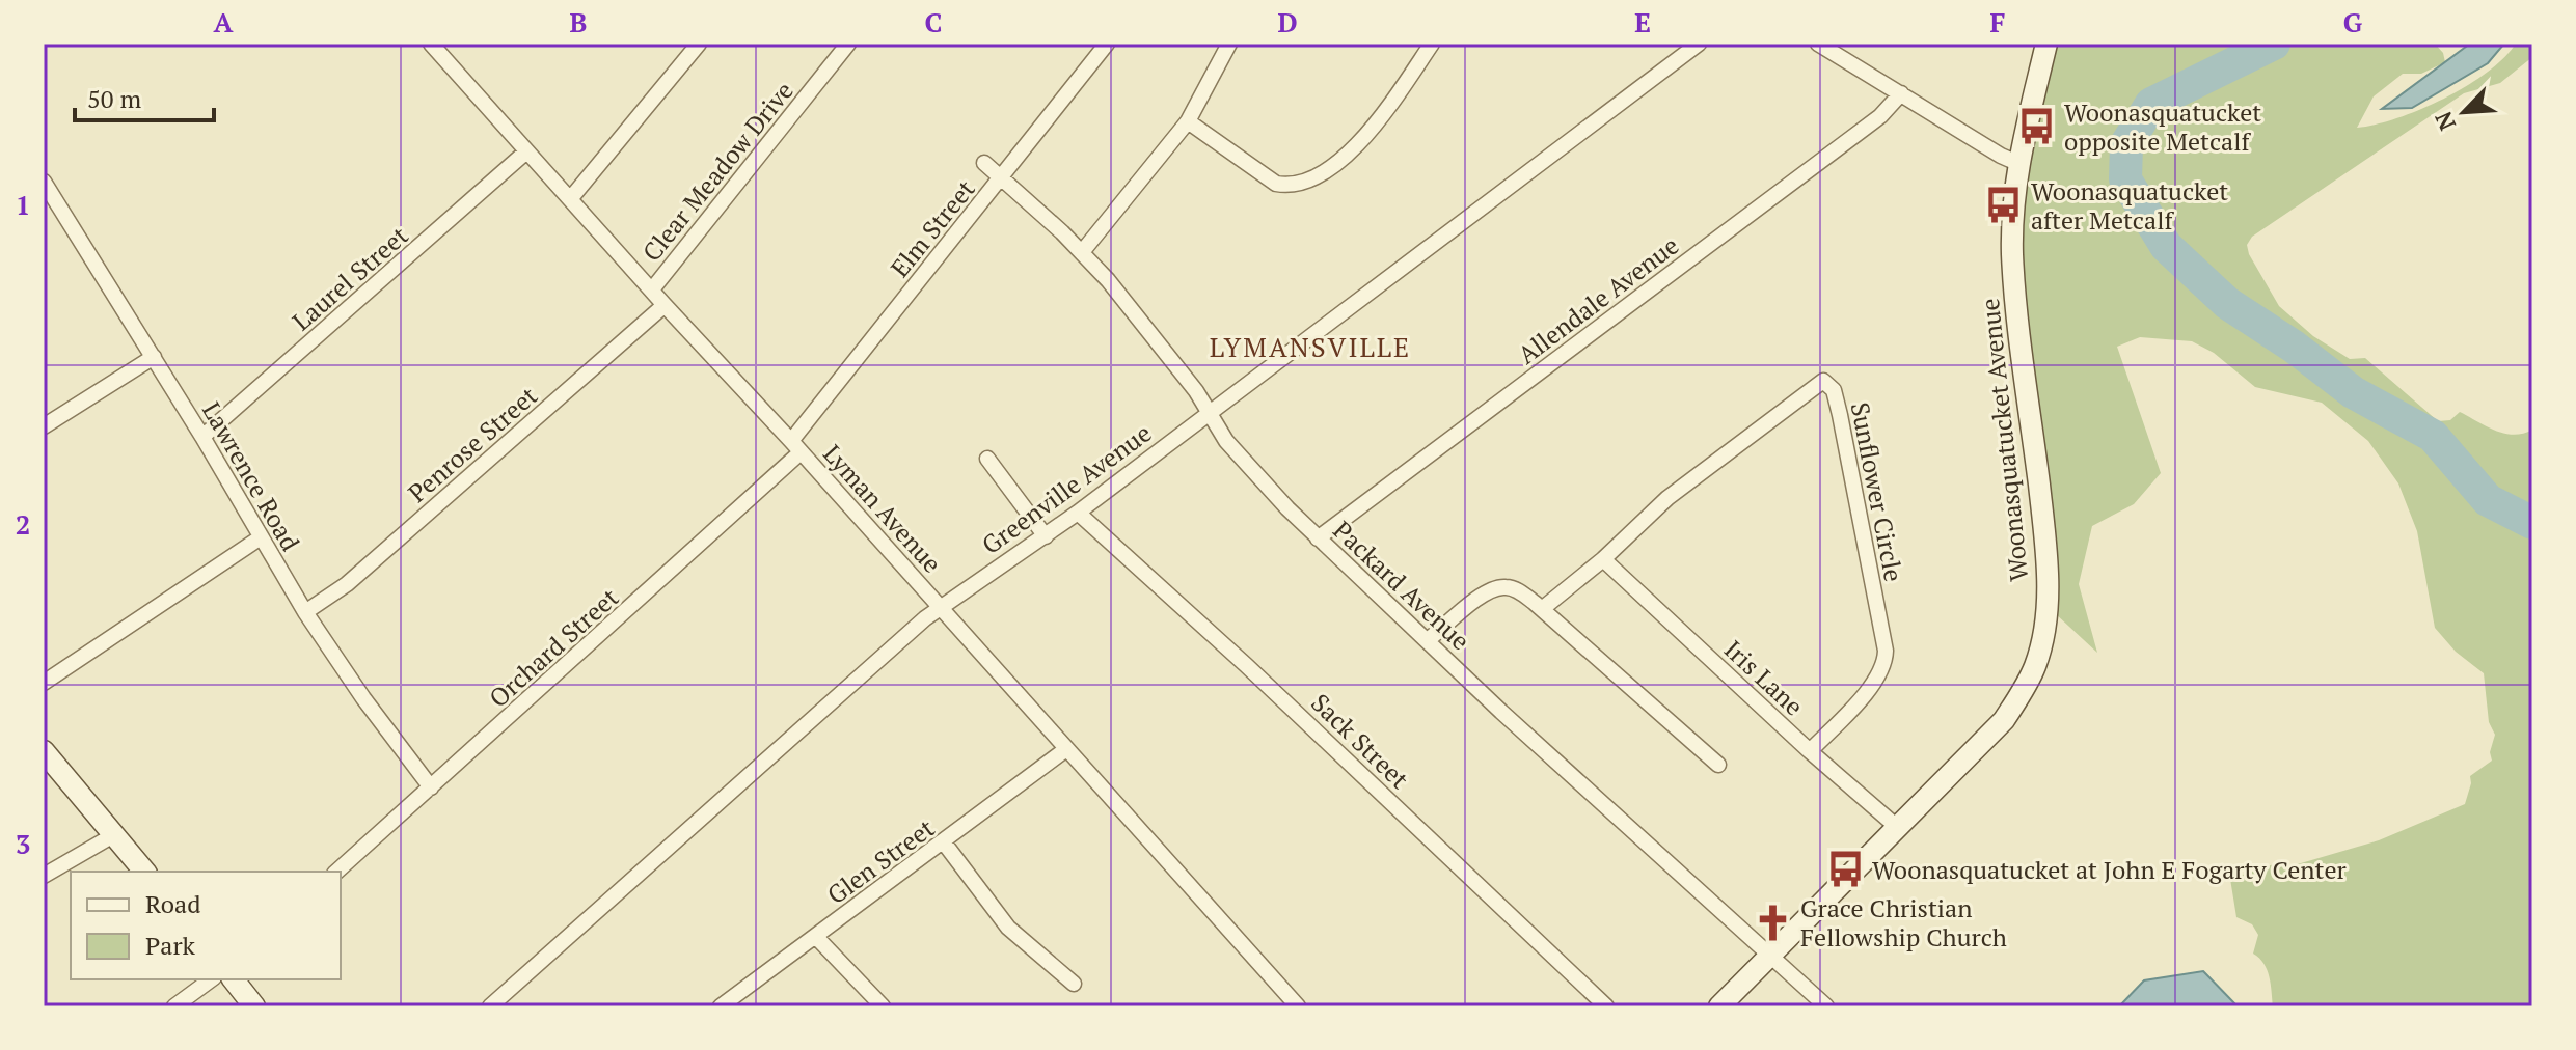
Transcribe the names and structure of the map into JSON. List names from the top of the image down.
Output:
{
  "streets": {
    "street": [
      "Clear Meadow Drive",
      "Elm Street",
      "Laurel Street",
      "Allendale Avenue",
      "Woonasquatucket Avenue",
      "Penrose Street",
      "Lawrence Road",
      "Greenville Avenue",
      "Sunflower Circle",
      "Lyman Avenue",
      "Packard Avenue",
      "Orchard Street",
      "Iris Lane",
      "Sack Street",
      "Glen Street"
    ]
  },
  "crossings": [
    ["Clear Meadow Drive", "Lyman Avenue"],
    ["Elm Street", "Lyman Avenue"],
    ["Elm Street", "Packard Avenue"],
    ["Elm Street", "Orchard Street"],
    ["Laurel Street", "Lawrence Road"],
    ["Laurel Street", "Lyman Avenue"],
    ["Allendale Avenue", "Packard Avenue"],
    ["Woonasquatucket Avenue", "Packard Avenue"],
    ["Woonasquatucket Avenue", "Iris Lane"],
    ["Penrose Street", "Lawrence Road"],
    ["Penrose Street", "Lyman Avenue"],
    ["Lawrence Road", "Orchard Street"],
    ["Greenville Avenue", "Lyman Avenue"],
    ["Greenville Avenue", "Packard Avenue"],
    ["Greenville Avenue", "Sack Street"],
    ["Sunflower Circle", "Iris Lane"],
    ["Lyman Avenue", "Orchard Street"],
    ["Lyman Avenue", "Glen Street"]
  ],
  "districts": ["LYMANSVILLE"],
  "places": {
    "bus stop": ["Woonasquatucket opposite Metcalf", "Woonasquatucket after Metcalf", "Woonasquatucket at John E Fogarty Center"],
    "church": ["Grace Christian Fellowship Church"]
  },
  "legend": ["Road", "Park"],
  "scale_bar": "50 m",
  "north": "bottom left",
  "grid": {
    "columns": [
      "A",
      "B",
      "C",
      "D",
      "E",
      "F",
      "G"
    ],
    "rows": ["1", "2", "3"]
  }
}
